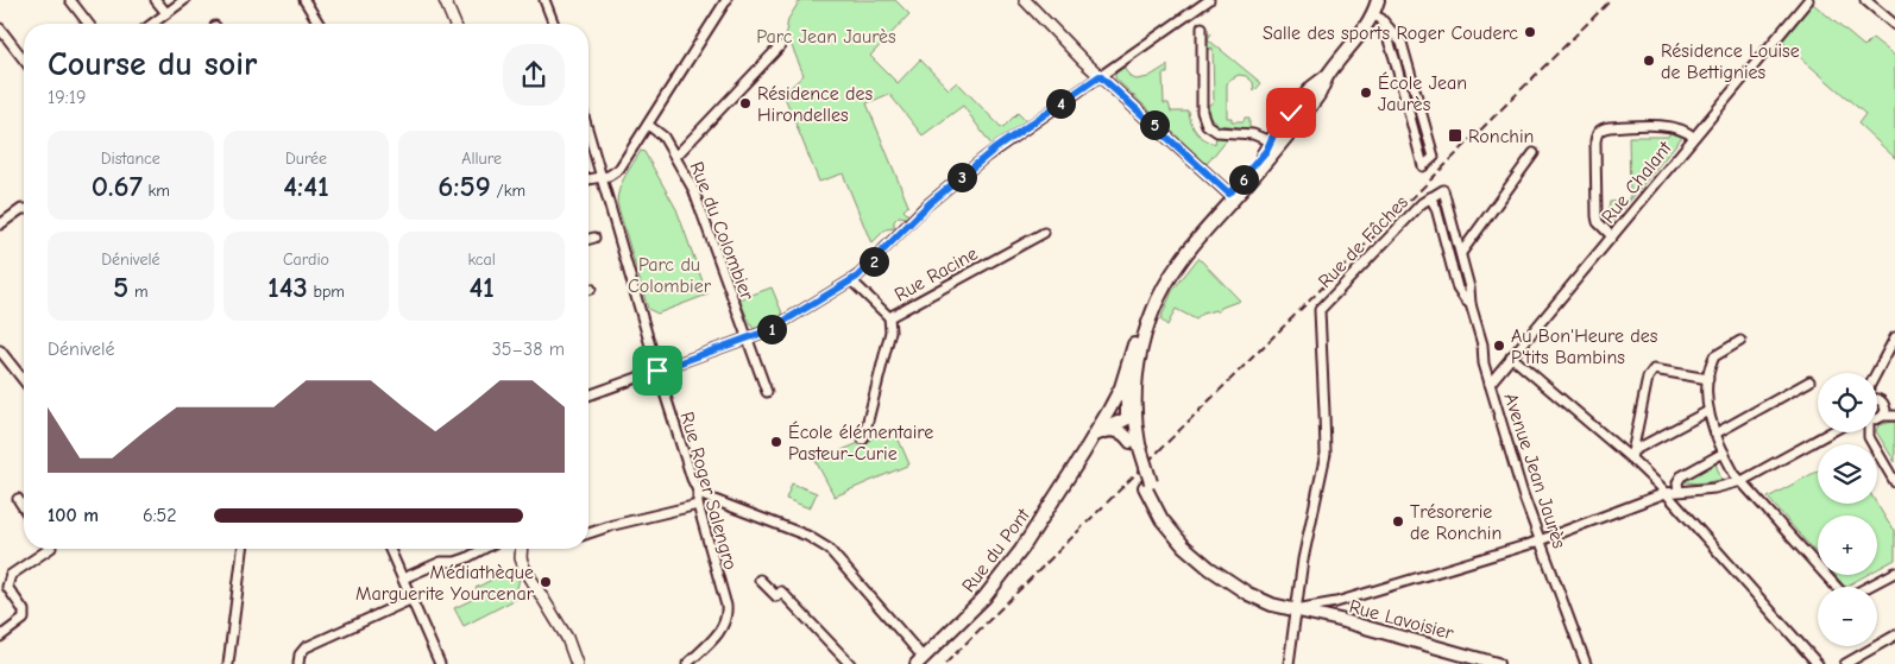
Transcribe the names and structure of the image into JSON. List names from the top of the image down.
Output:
{
  "streets": {
    "main road": ["Rue du Pont", "Rue Lavoisier"],
    "street": [
      "Rue Chalant",
      "Rue du Colombier",
      "Rue de Fâches",
      "Rue Racine",
      "Avenue Jean Jaurès",
      "Rue Roger Salengro"
    ]
  },
  "crossings": [
    ["Rue Chalant", "Avenue Jean Jaurès"],
    ["Rue de Fâches", "Avenue Jean Jaurès"],
    ["Rue de Fâches", "Rue Lavoisier"],
    ["Rue du Pont", "Rue Lavoisier"]
  ],
  "parks": ["Parc Jean Jaurès", "Parc du Colombier"],
  "places": {
    "other": [
      "Salle des sports Roger Couderc",
      "Résidence Louise de Bettignies",
      "École Jean Jaurès",
      "Résidence des Hirondelles",
      "Au Bon'Heure des P'tits Bambins",
      "École élémentaire Pasteur-Curie",
      "Trésorerie de Ronchin",
      "Médiathèque Marguerite Yourcenar"
    ],
    "transit": ["Ronchin"]
  },
  "page": {
    "heading": ["Course du soir", "19:19"],
    "pins": [
      "4",
      "5",
      "3",
      "6",
      "2",
      "1"
    ],
    "stats": [
      ["Distance", "0.67 km"],
      ["Durée", "4:41"],
      ["Allure", "6:59 /km"],
      ["Dénivelé", "5 m"],
      ["Cardio", "143 bpm"],
      ["kcal", "41"]
    ],
    "chart": ["Dénivelé", "35–38 m"],
    "map_buttons": ["+", "−"],
    "list": [
      {
        "name": "100 m",
        "note": "6:52"
      }
    ]
  }
}
